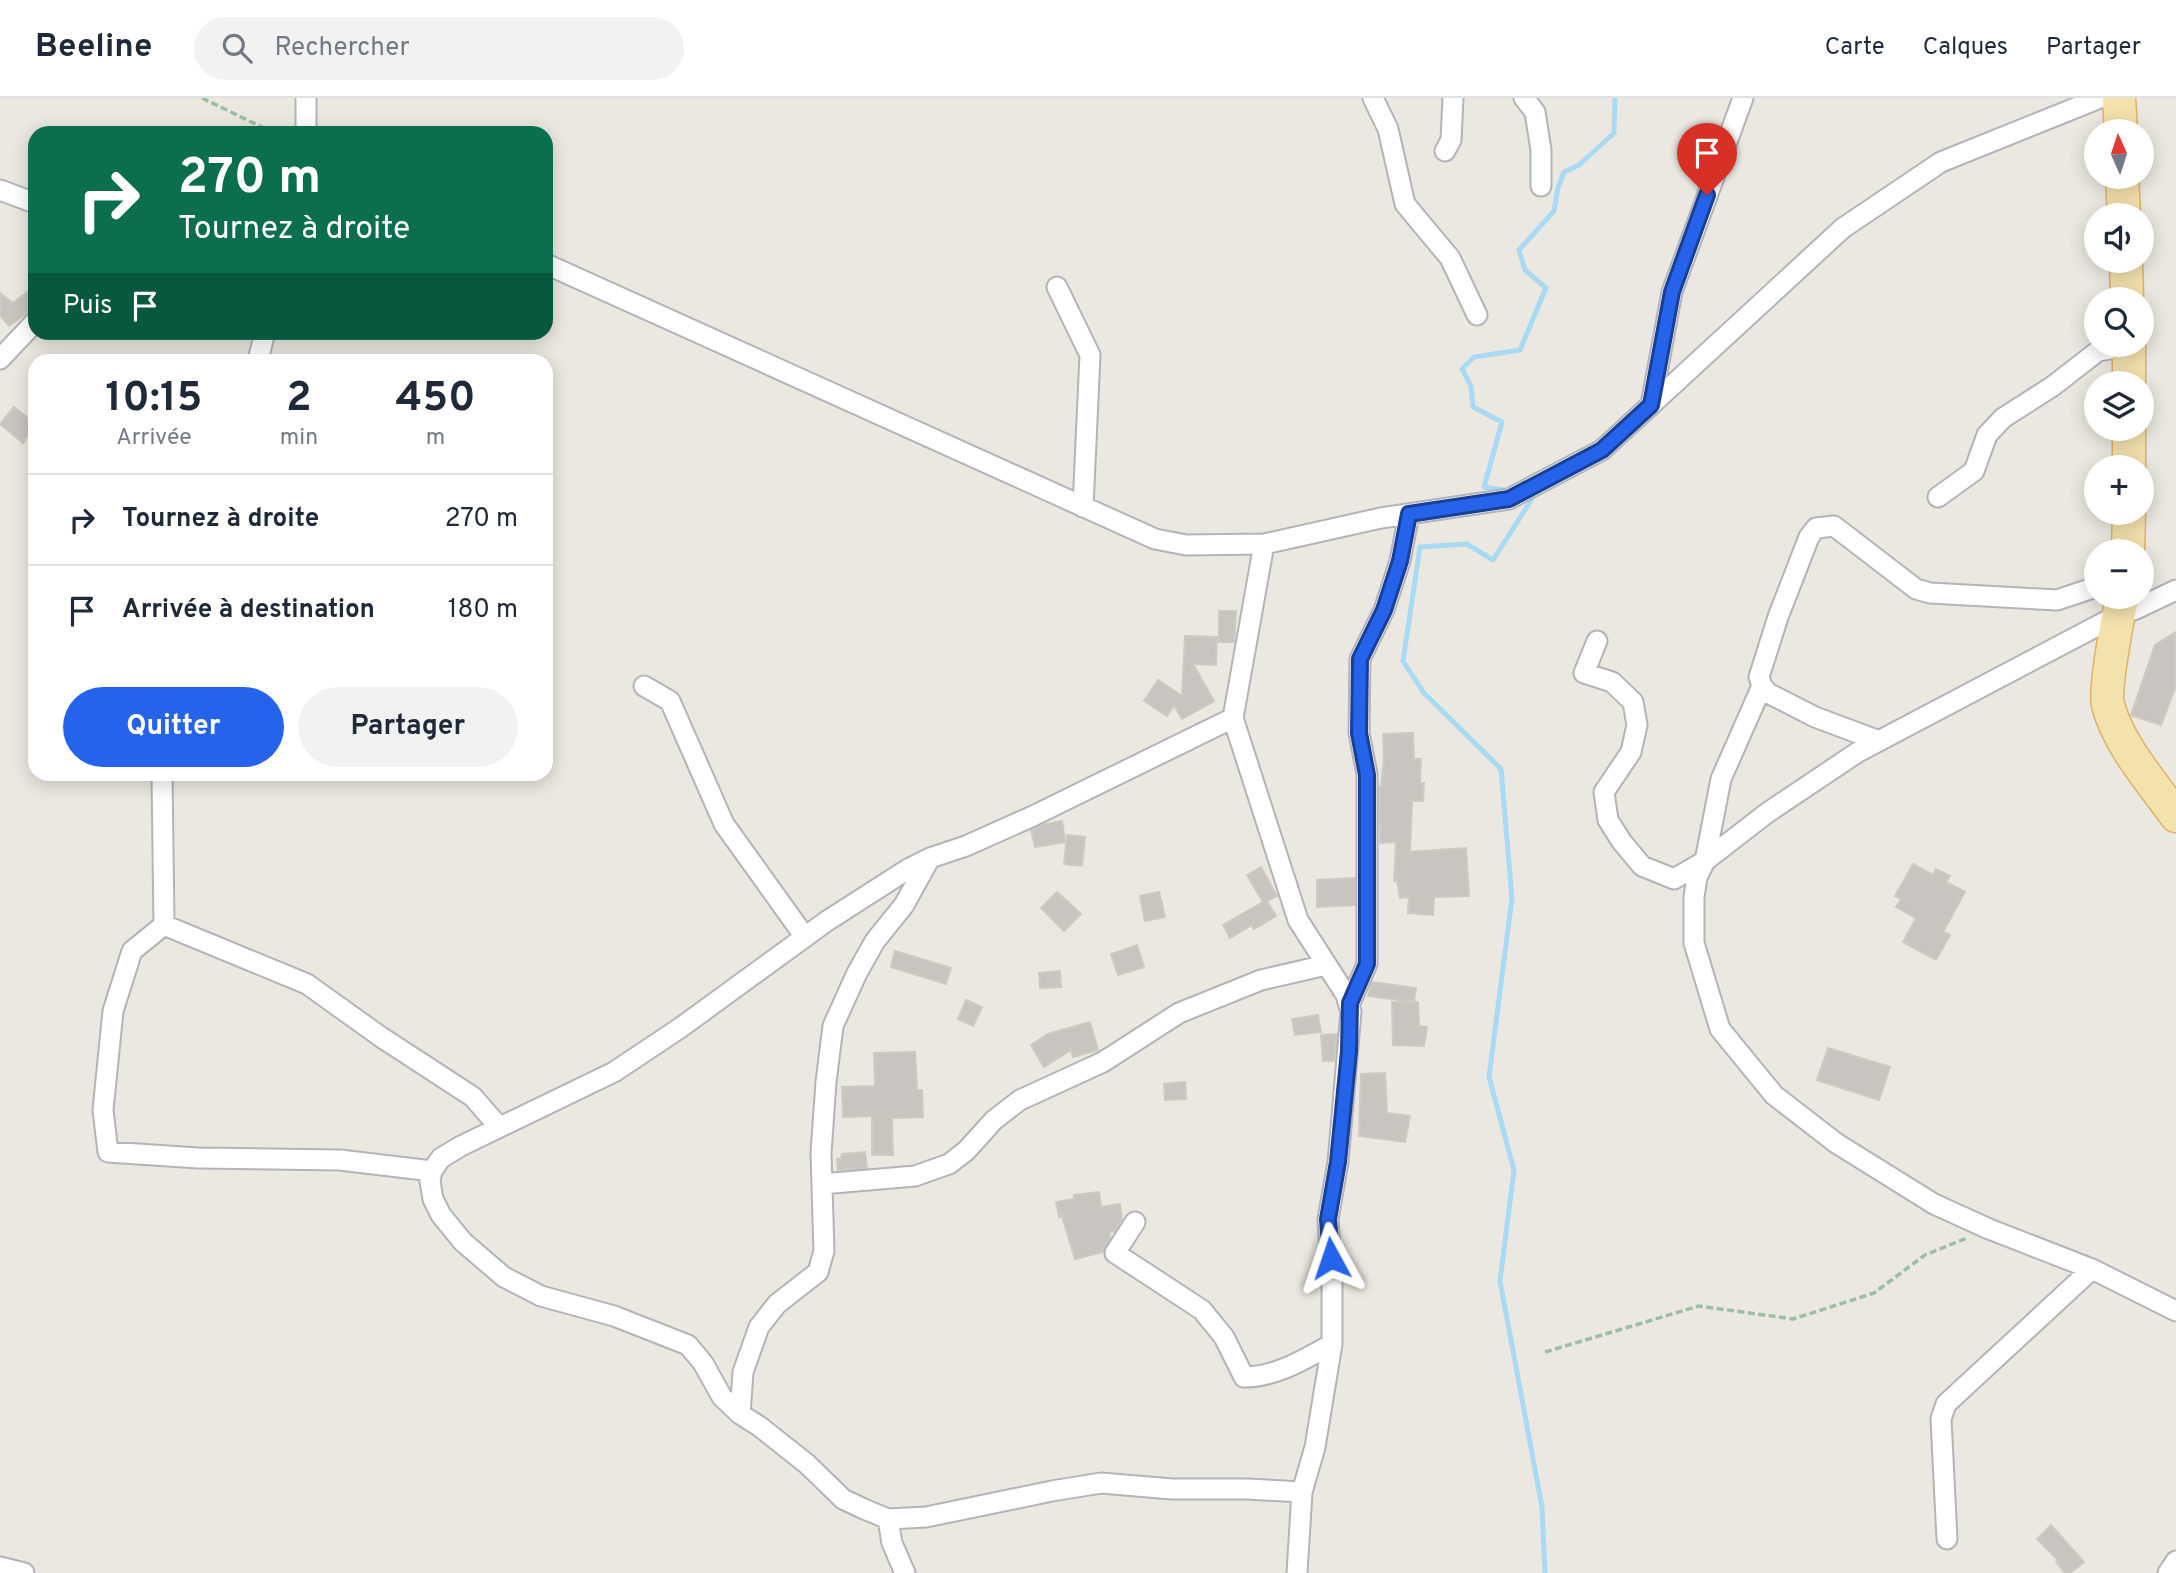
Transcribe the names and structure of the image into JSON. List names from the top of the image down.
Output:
{
  "north": "top",
  "page": {
    "header": "Beeline",
    "search": "Rechercher",
    "nav": ["Carte", "Calques", "Partager"],
    "map_buttons": ["+", "−"],
    "turn": ["270 m", "Tournez à droite"],
    "then": "Puis",
    "eta": [
      "10:15",
      "Arrivée",
      "2",
      "min",
      "450",
      "m"
    ],
    "list": [
      {
        "name": "Tournez à droite",
        "value": "270 m"
      },
      {
        "name": "Arrivée à destination",
        "value": "180 m"
      }
    ],
    "buttons": ["Quitter", "Partager"]
  }
}
